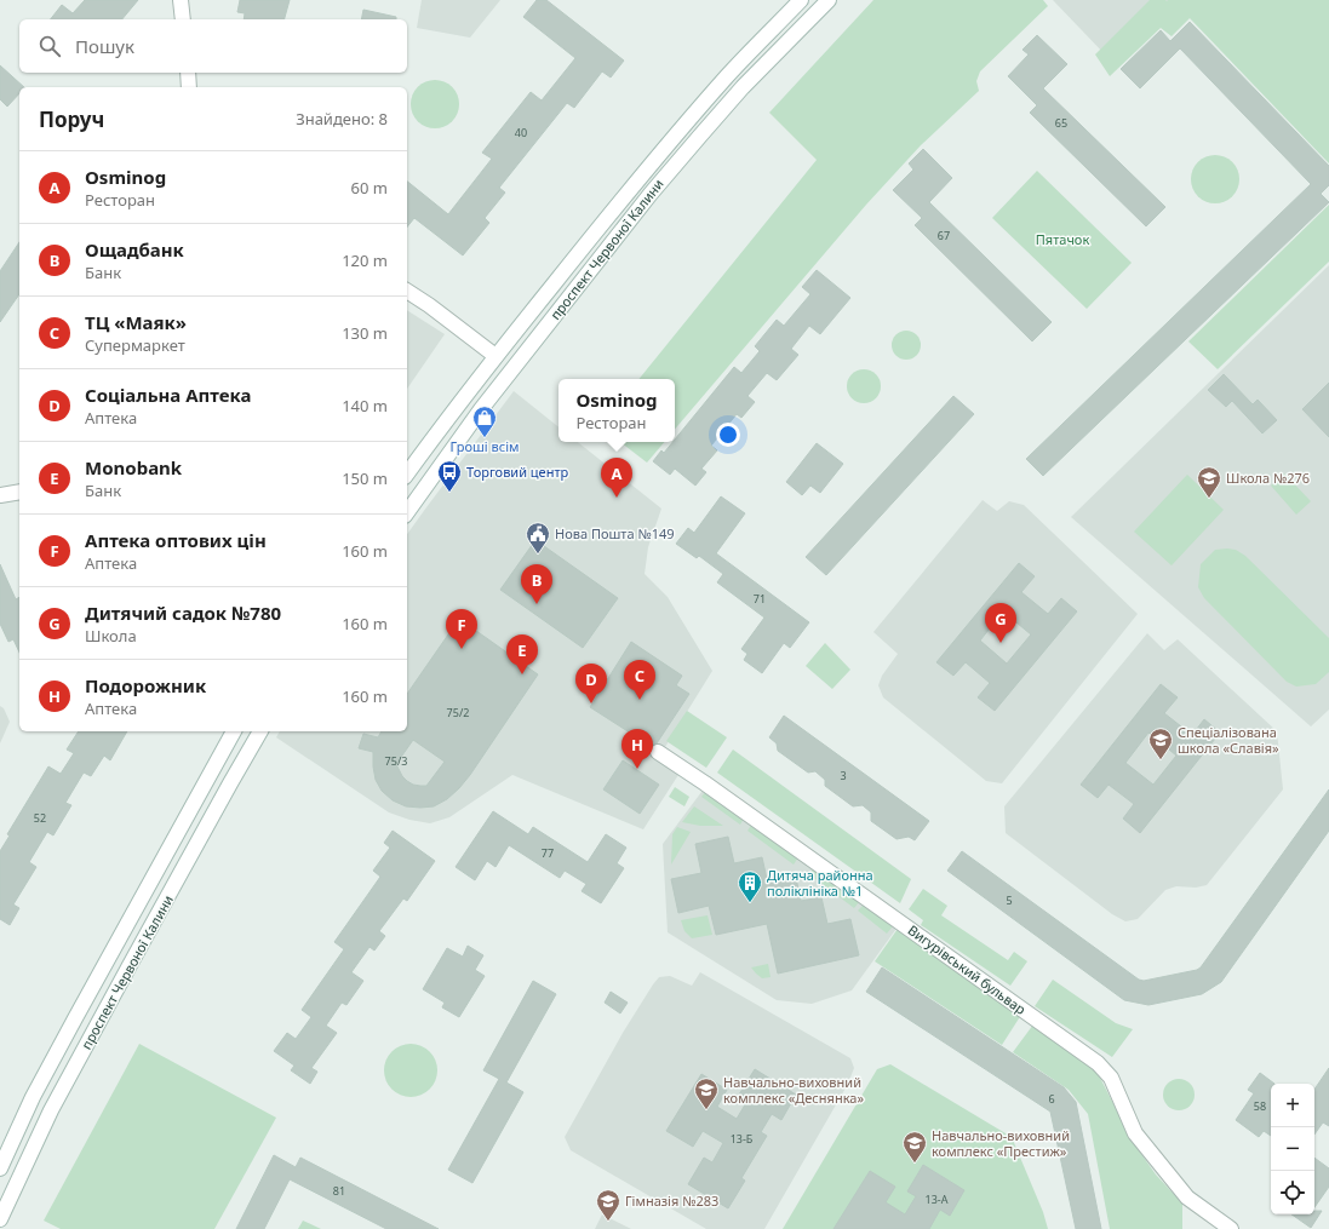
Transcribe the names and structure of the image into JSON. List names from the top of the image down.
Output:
{
  "streets": {
    "main road": ["проспект Червоної Калини", "Вигурівський бульвар"]
  },
  "parks": ["Пятачок"],
  "places": {
    "shop": ["Гроші всім"],
    "bus stop": ["Торговий центр"],
    "school or university": [
      "Школа №276",
      "Спеціалізована школа «Славія»",
      "Навчально-виховний комплекс «Деснянка»",
      "Навчально-виховний комплекс «Престиж»",
      "Гімназія №283"
    ],
    "public building": ["Нова Пошта №149"],
    "building": ["Дитяча районна поліклініка №1"]
  },
  "house_numbers": [
    "65",
    "40",
    "67",
    "71",
    "75/2",
    "75/3",
    "3",
    "52",
    "77",
    "5",
    "6",
    "58",
    "13-Б",
    "81",
    "13-А"
  ],
  "page": {
    "search": "Пошук",
    "heading": ["Поруч", "Знайдено: 8"],
    "list": [
      {
        "mark": "A",
        "name": "Osminog",
        "note": "Ресторан",
        "value": "60 m"
      },
      {
        "mark": "B",
        "name": "Ощадбанк",
        "note": "Банк",
        "value": "120 m"
      },
      {
        "mark": "C",
        "name": "ТЦ «Маяк»",
        "note": "Супермаркет",
        "value": "130 m"
      },
      {
        "mark": "D",
        "name": "Соціальна Аптека",
        "note": "Аптека",
        "value": "140 m"
      },
      {
        "mark": "E",
        "name": "Monobank",
        "note": "Банк",
        "value": "150 m"
      },
      {
        "mark": "F",
        "name": "Аптека оптових цін",
        "note": "Аптека",
        "value": "160 m"
      },
      {
        "mark": "G",
        "name": "Дитячий садок №780",
        "note": "Школа",
        "value": "160 m"
      },
      {
        "mark": "H",
        "name": "Подорожник",
        "note": "Аптека",
        "value": "160 m"
      }
    ],
    "popup": ["Osminog", "Ресторан"],
    "pins": [
      "A",
      "B",
      "G",
      "F",
      "E",
      "C",
      "D",
      "H"
    ],
    "map_buttons": ["+", "−"]
  }
}
